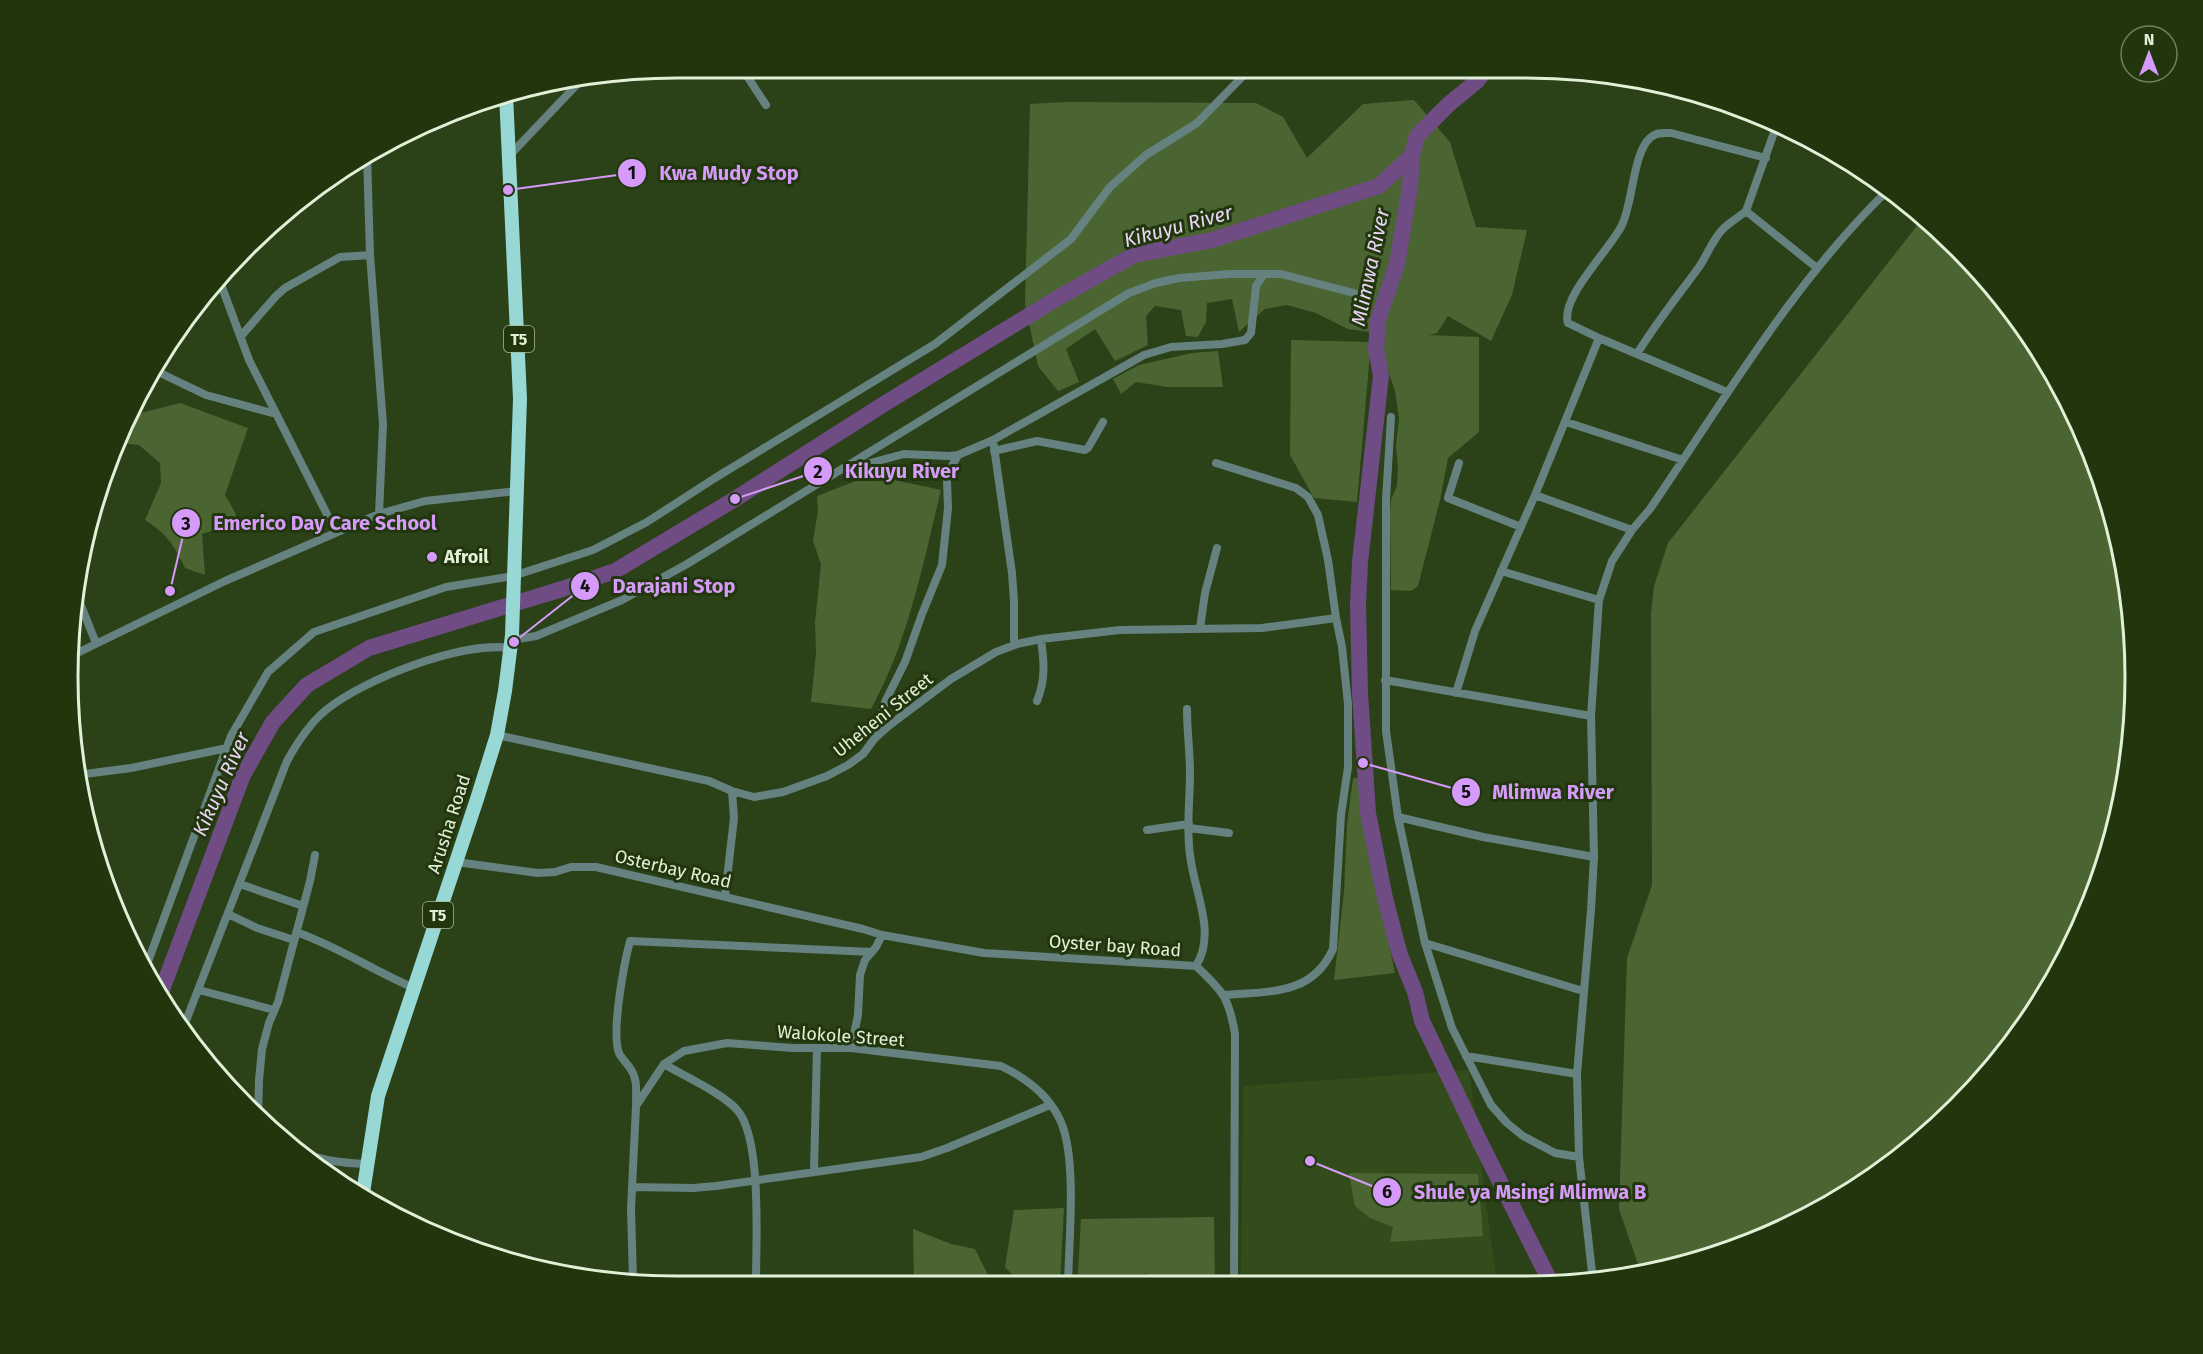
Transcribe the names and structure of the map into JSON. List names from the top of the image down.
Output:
{
  "streets": {
    "highway": ["T5", "Arusha Road"],
    "street": [
      "Uheheni Street",
      "Osterbay Road",
      "Oyster bay Road",
      "Walokole Street"
    ]
  },
  "crossings": [
    ["T5", "Arusha Road"],
    ["Uheheni Street", "Arusha Road"],
    ["Arusha Road", "Osterbay Road"],
    ["Osterbay Road", "Oyster bay Road"]
  ],
  "water": ["Kikuyu River", "Mlimwa River"],
  "places": [
    "Kwa Mudy Stop",
    "Kikuyu River",
    "Afroil",
    "Emerico Day Care School",
    "Darajani Stop",
    "Mlimwa River",
    "Shule ya Msingi Mlimwa B"
  ],
  "north": "top"
}
